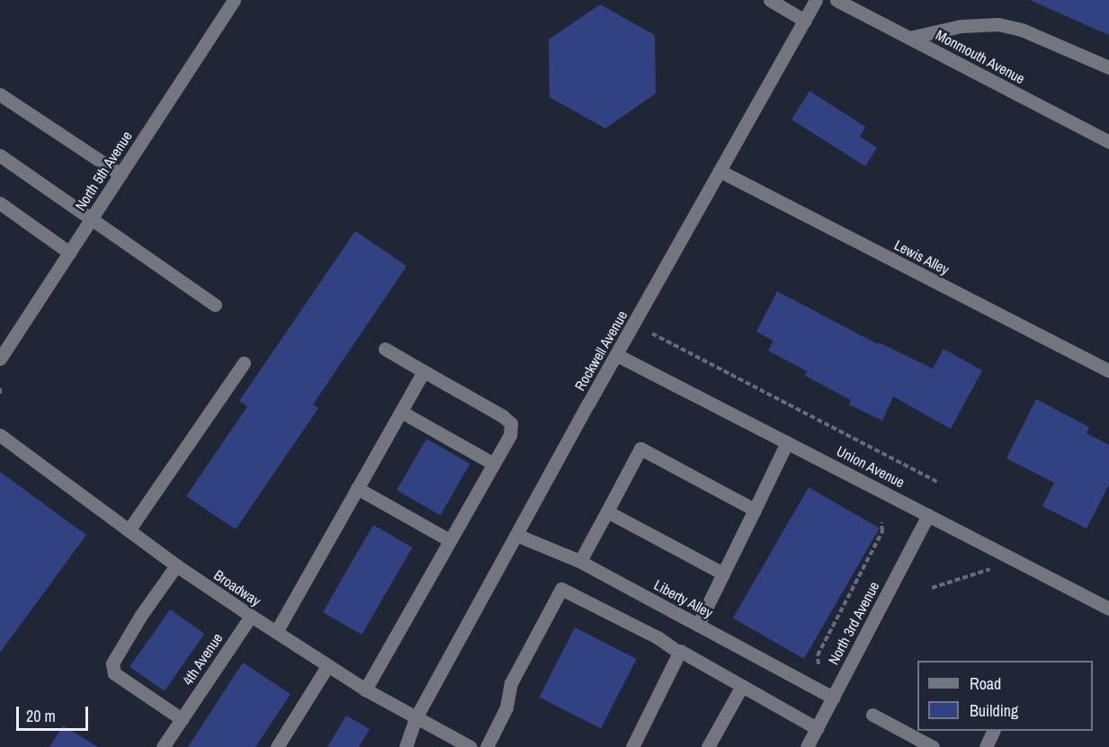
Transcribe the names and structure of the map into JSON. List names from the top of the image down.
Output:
{
  "streets": {
    "street": [
      "Monmouth Avenue",
      "North 5th Avenue",
      "Lewis Alley",
      "Rockwell Avenue",
      "Union Avenue",
      "Broadway",
      "Liberty Alley",
      "North 3rd Avenue",
      "4th Avenue"
    ]
  },
  "crossings": [
    ["Lewis Alley", "Rockwell Avenue"],
    ["Rockwell Avenue", "Union Avenue"],
    ["Rockwell Avenue", "Broadway"],
    ["Rockwell Avenue", "Liberty Alley"],
    ["Union Avenue", "North 3rd Avenue"],
    ["Broadway", "4th Avenue"],
    ["Liberty Alley", "North 3rd Avenue"]
  ],
  "legend": ["Road", "Building"],
  "scale_bar": "20 m"
}
